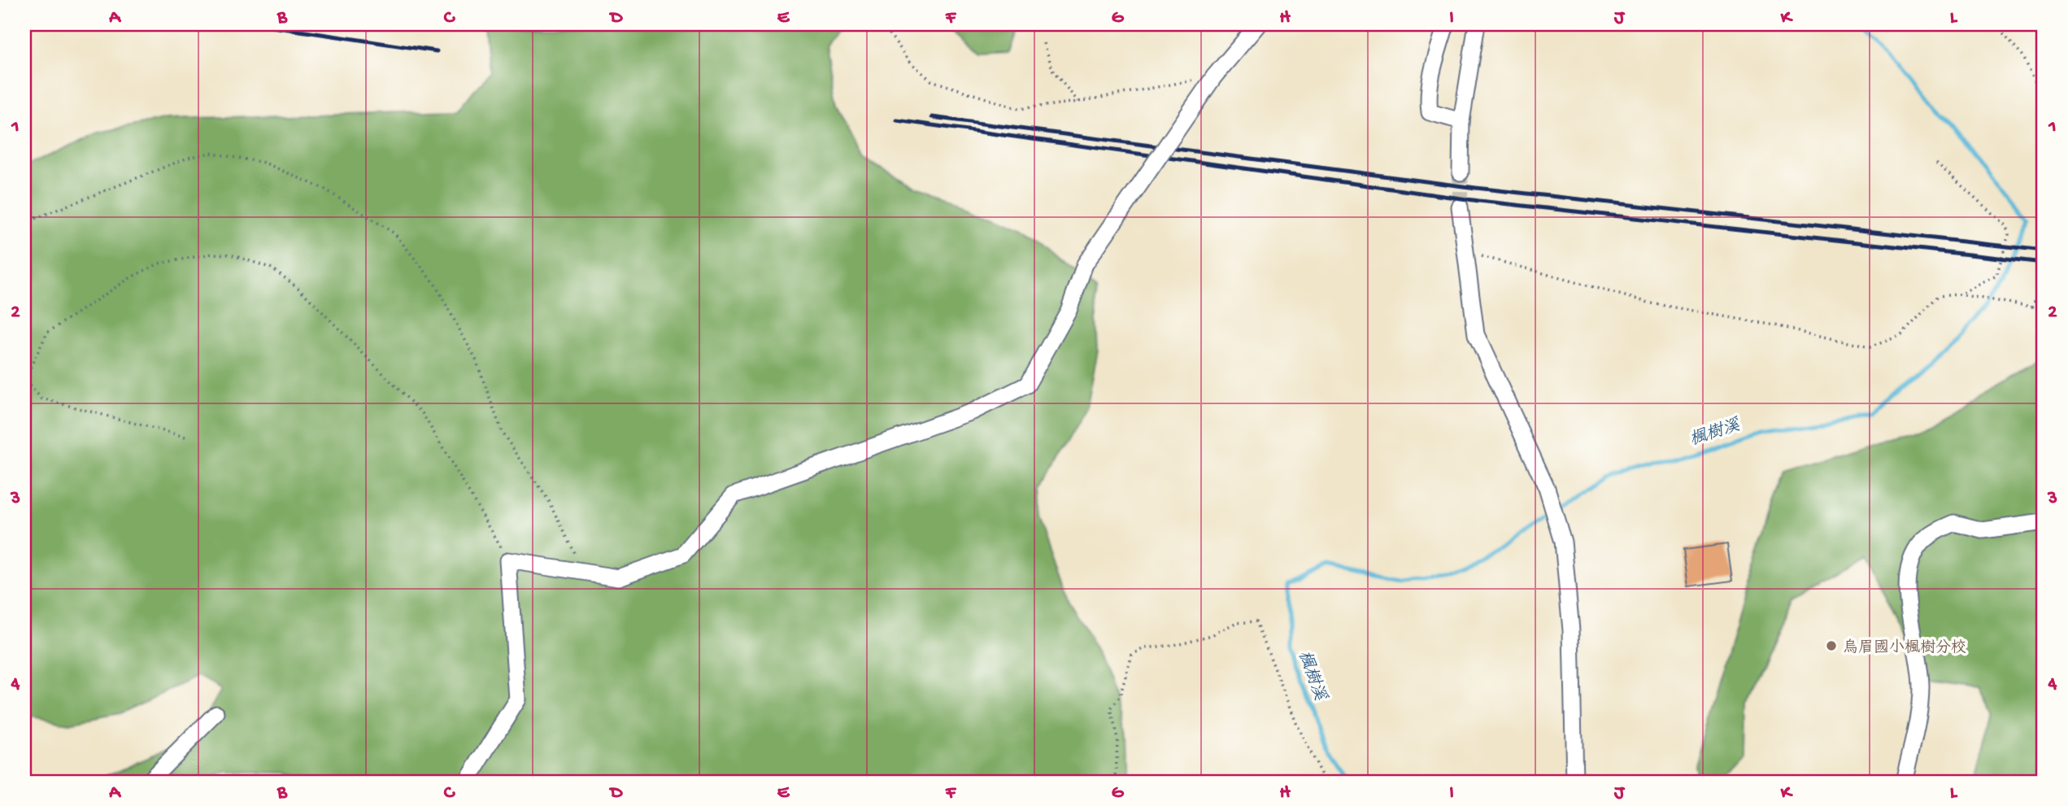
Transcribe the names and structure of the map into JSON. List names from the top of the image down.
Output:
{
  "water": ["楓樹溪"],
  "places": ["烏眉國小楓樹分校"],
  "grid": {
    "columns": [
      "A",
      "B",
      "C",
      "D",
      "E",
      "F",
      "G",
      "H",
      "I",
      "J",
      "K",
      "L"
    ],
    "rows": [
      "1",
      "2",
      "3",
      "4"
    ]
  }
}
